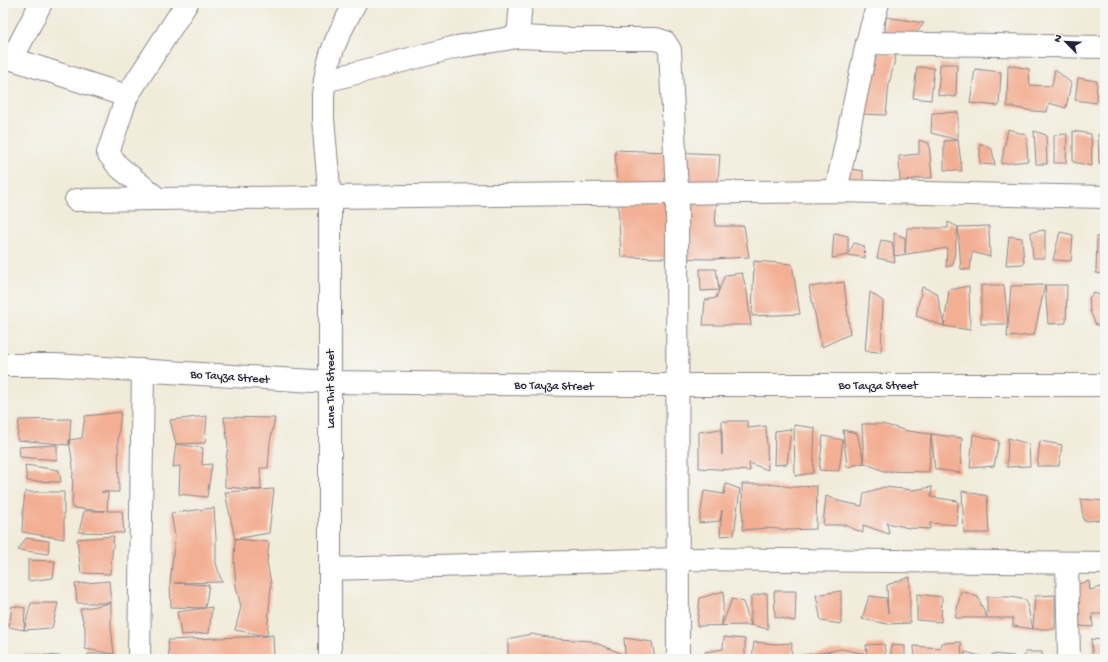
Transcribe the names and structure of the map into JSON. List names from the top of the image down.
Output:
{
  "streets": {
    "street": ["Bo Tayza Street", "Lane Thit Street"]
  },
  "crossings": [
    ["Bo Tayza Street", "Lane Thit Street"]
  ],
  "north": "top left"
}
